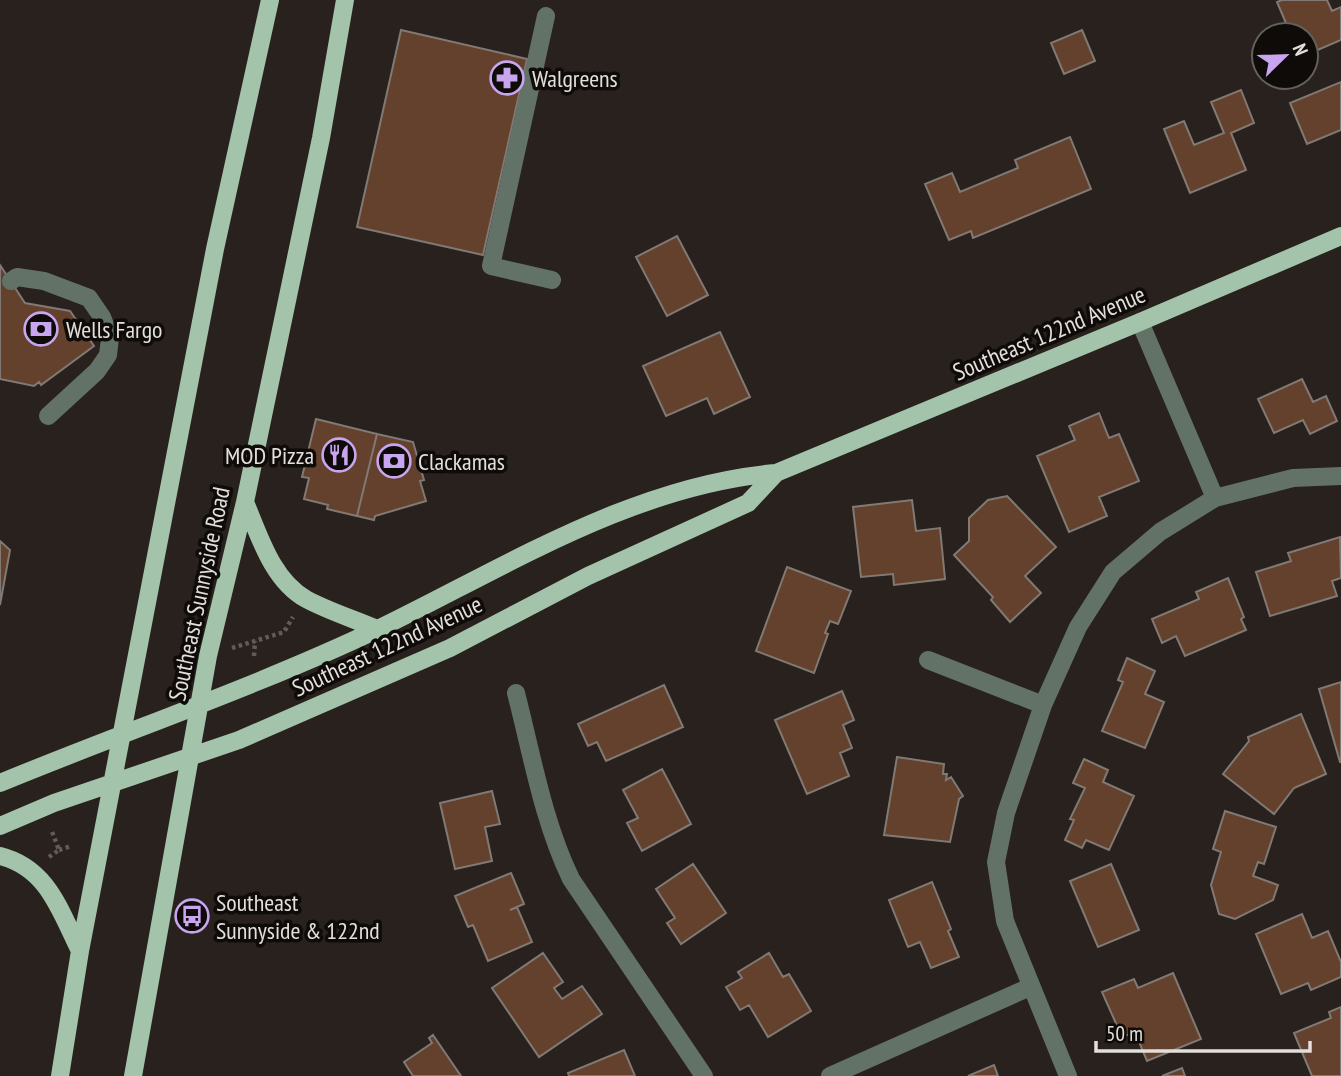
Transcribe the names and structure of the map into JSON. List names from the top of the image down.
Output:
{
  "streets": {
    "main road": ["Southeast 122nd Avenue", "Southeast Sunnyside Road"]
  },
  "crossings": [
    ["Southeast 122nd Avenue", "Southeast Sunnyside Road"]
  ],
  "places": {
    "pharmacy": ["Walgreens"],
    "bank": ["Wells Fargo", "Clackamas"],
    "restaurant": ["MOD Pizza"],
    "bus stop": ["Southeast Sunnyside & 122nd"]
  },
  "scale_bar": "50 m",
  "north": "top right"
}
